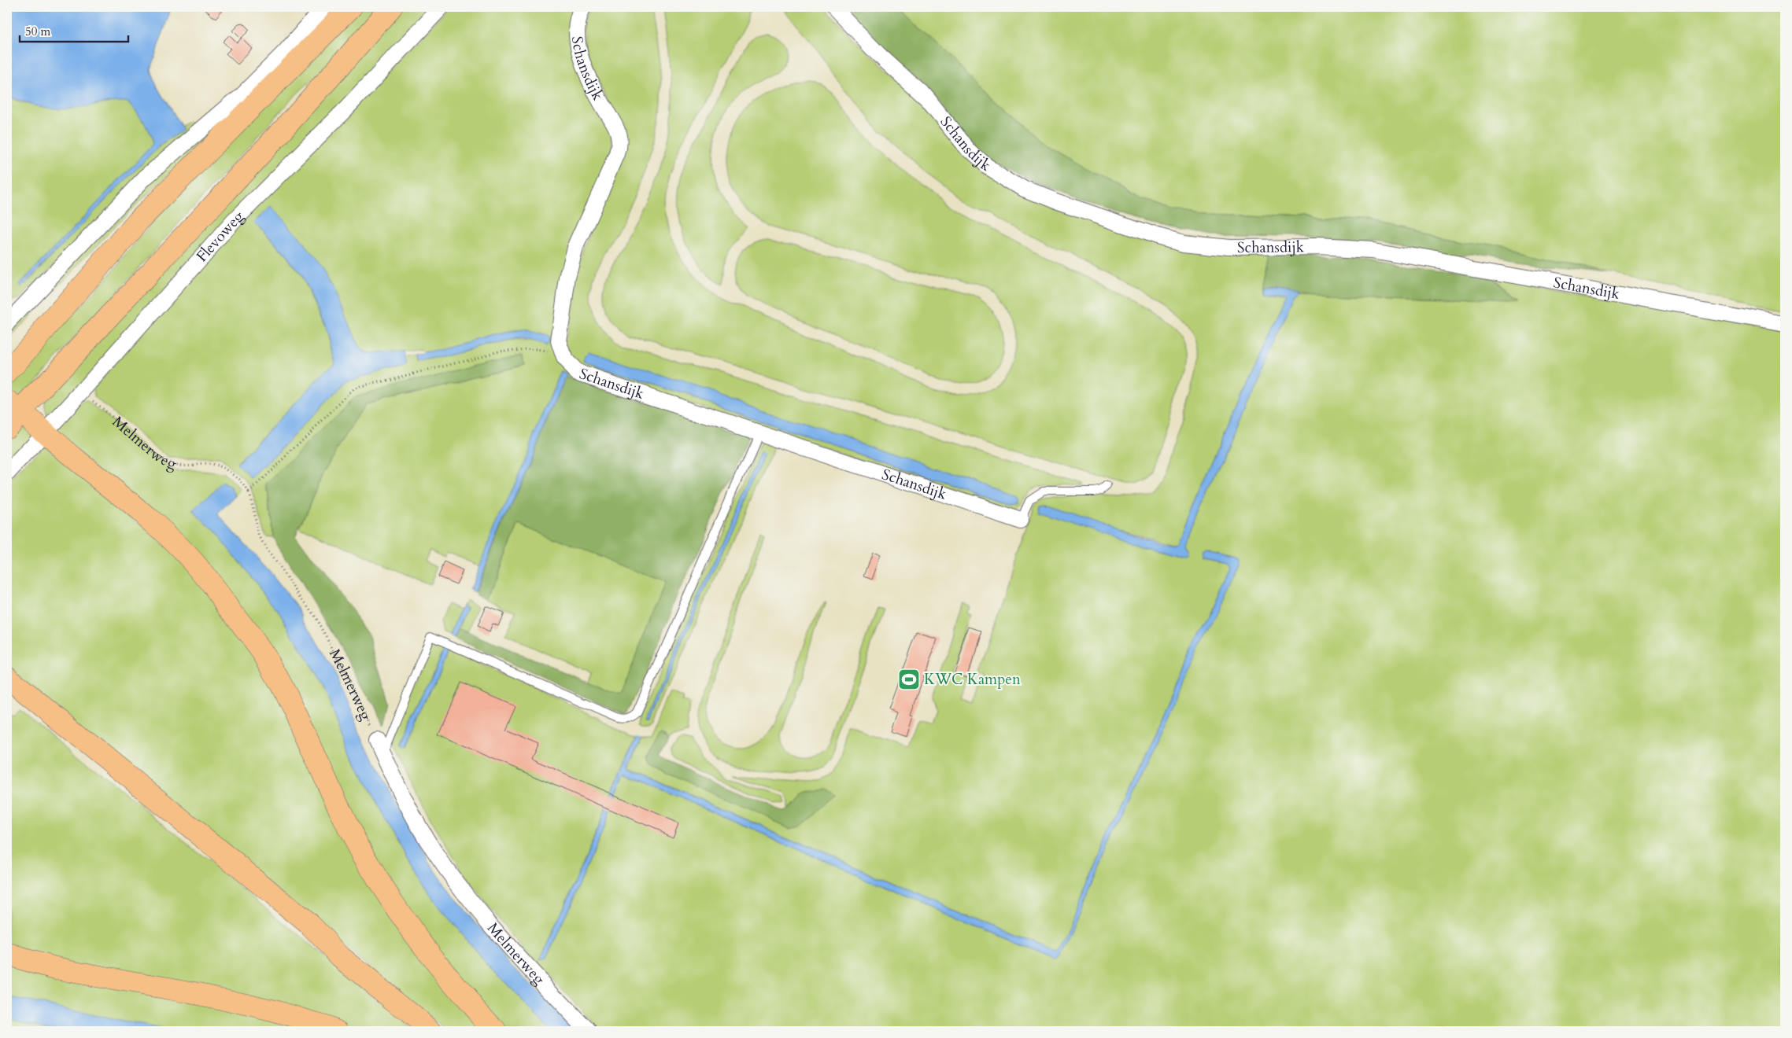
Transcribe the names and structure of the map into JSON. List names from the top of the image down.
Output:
{
  "streets": {
    "highway": ["Flevoweg"],
    "street": ["Schansdijk", "Melmerweg"]
  },
  "crossings": [
    ["Flevoweg", "Melmerweg"]
  ],
  "places": {
    "sports": ["KWC Kampen"]
  },
  "scale_bar": "50 m"
}
